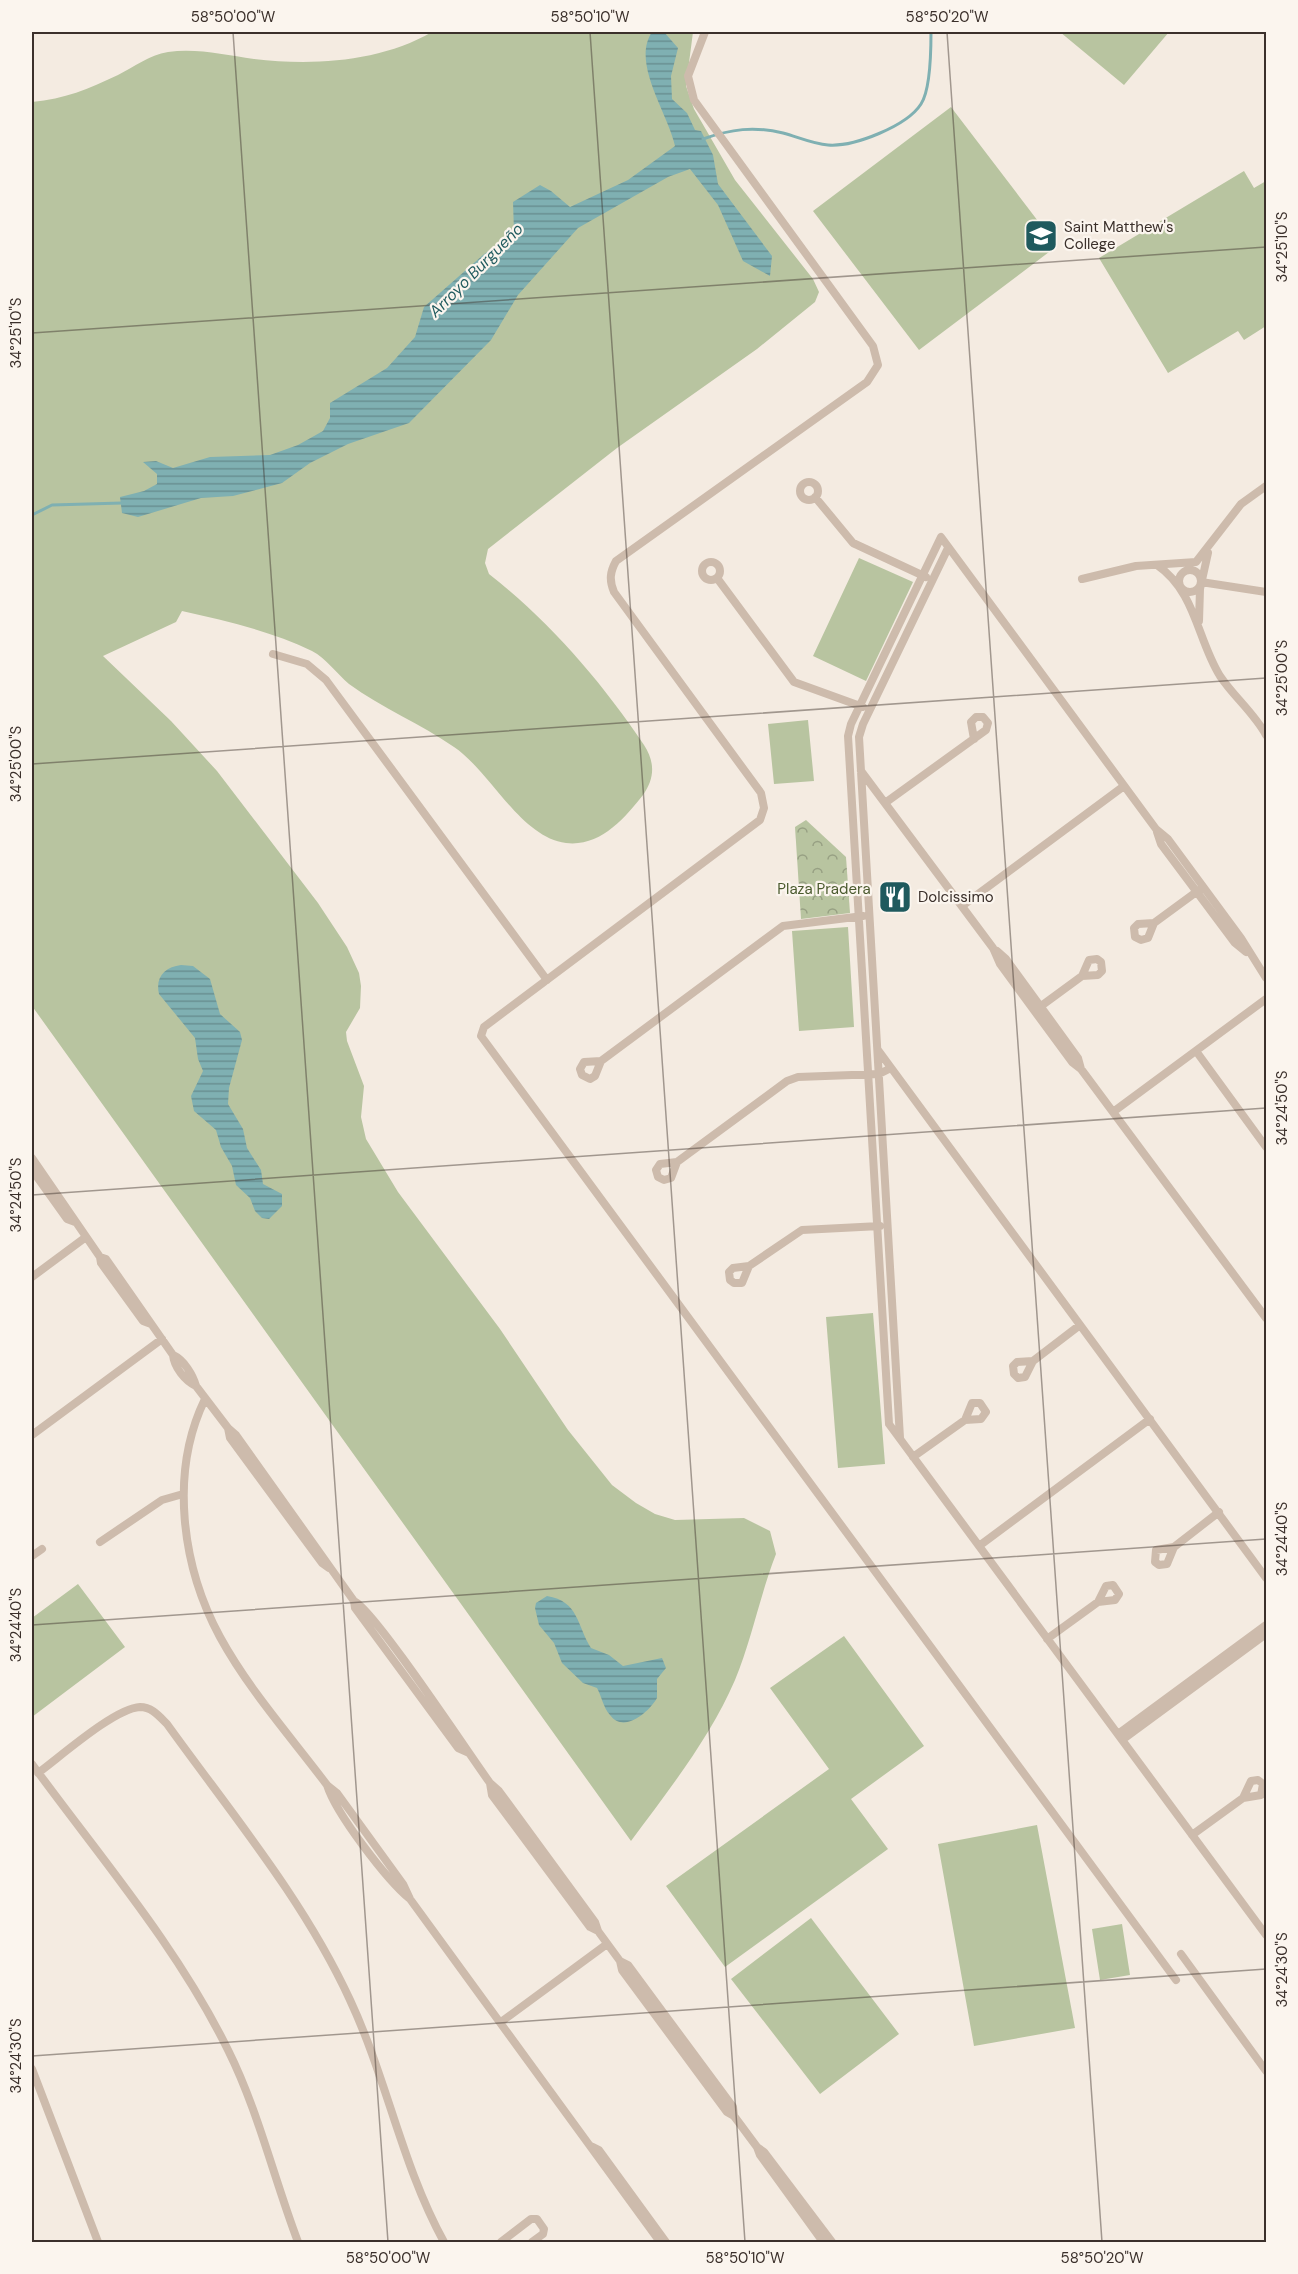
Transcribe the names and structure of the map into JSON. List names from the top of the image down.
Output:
{
  "water": ["Arroyo Burgueño"],
  "parks": ["Plaza Pradera"],
  "places": {
    "school or university": ["Saint Matthew's College"],
    "restaurant": ["Dolcissimo"]
  },
  "coordinates": [
    "58°50'00\"W",
    "58°50'10\"W",
    "58°50'20\"W",
    "34°25'10\"S",
    "34°25'00\"S",
    "34°24'50\"S",
    "34°24'40\"S",
    "34°24'30\"S"
  ]
}
